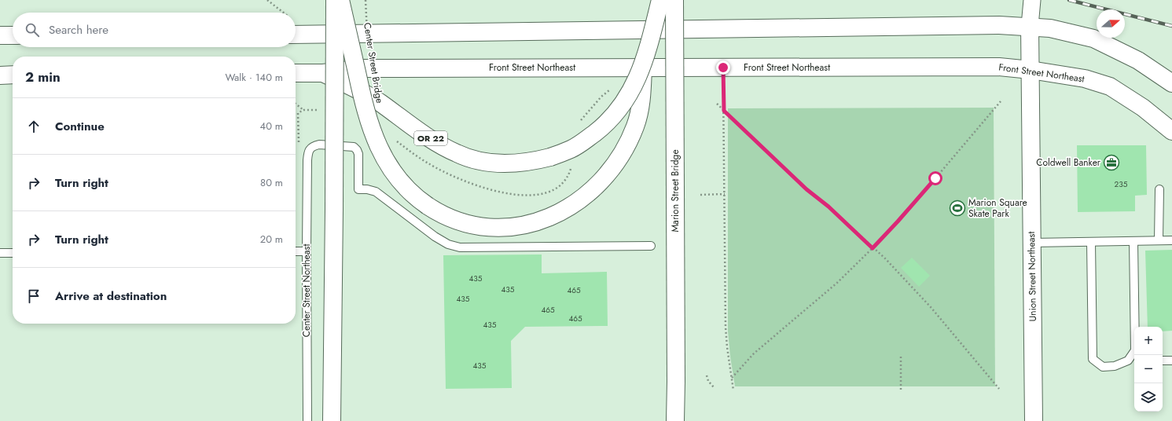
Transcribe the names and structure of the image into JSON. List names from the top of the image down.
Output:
{
  "streets": {
    "main road": [
      "Front Street Northeast",
      "OR 22",
      "Marion Street Bridge",
      "Union Street Northeast"
    ],
    "lane": ["Center Street Northeast"],
    "path": ["Center Street Bridge"]
  },
  "crossings": [
    ["Front Street Northeast", "OR 22"],
    ["Front Street Northeast", "Union Street Northeast"]
  ],
  "places": {
    "office": ["Coldwell Banker"],
    "sports": ["Marion Square Skate Park"]
  },
  "house_numbers": [
    "235",
    "435",
    "435",
    "465",
    "435",
    "465",
    "465",
    "435",
    "435"
  ],
  "north": "right",
  "page": {
    "search": "Search here",
    "heading": ["2 min", "Walk · 140 m"],
    "list": [
      ["Continue", "40 m"],
      ["Turn right", "80 m"],
      ["Turn right", "20 m"],
      "Arrive at destination"
    ],
    "map_buttons": ["+", "−"]
  }
}
